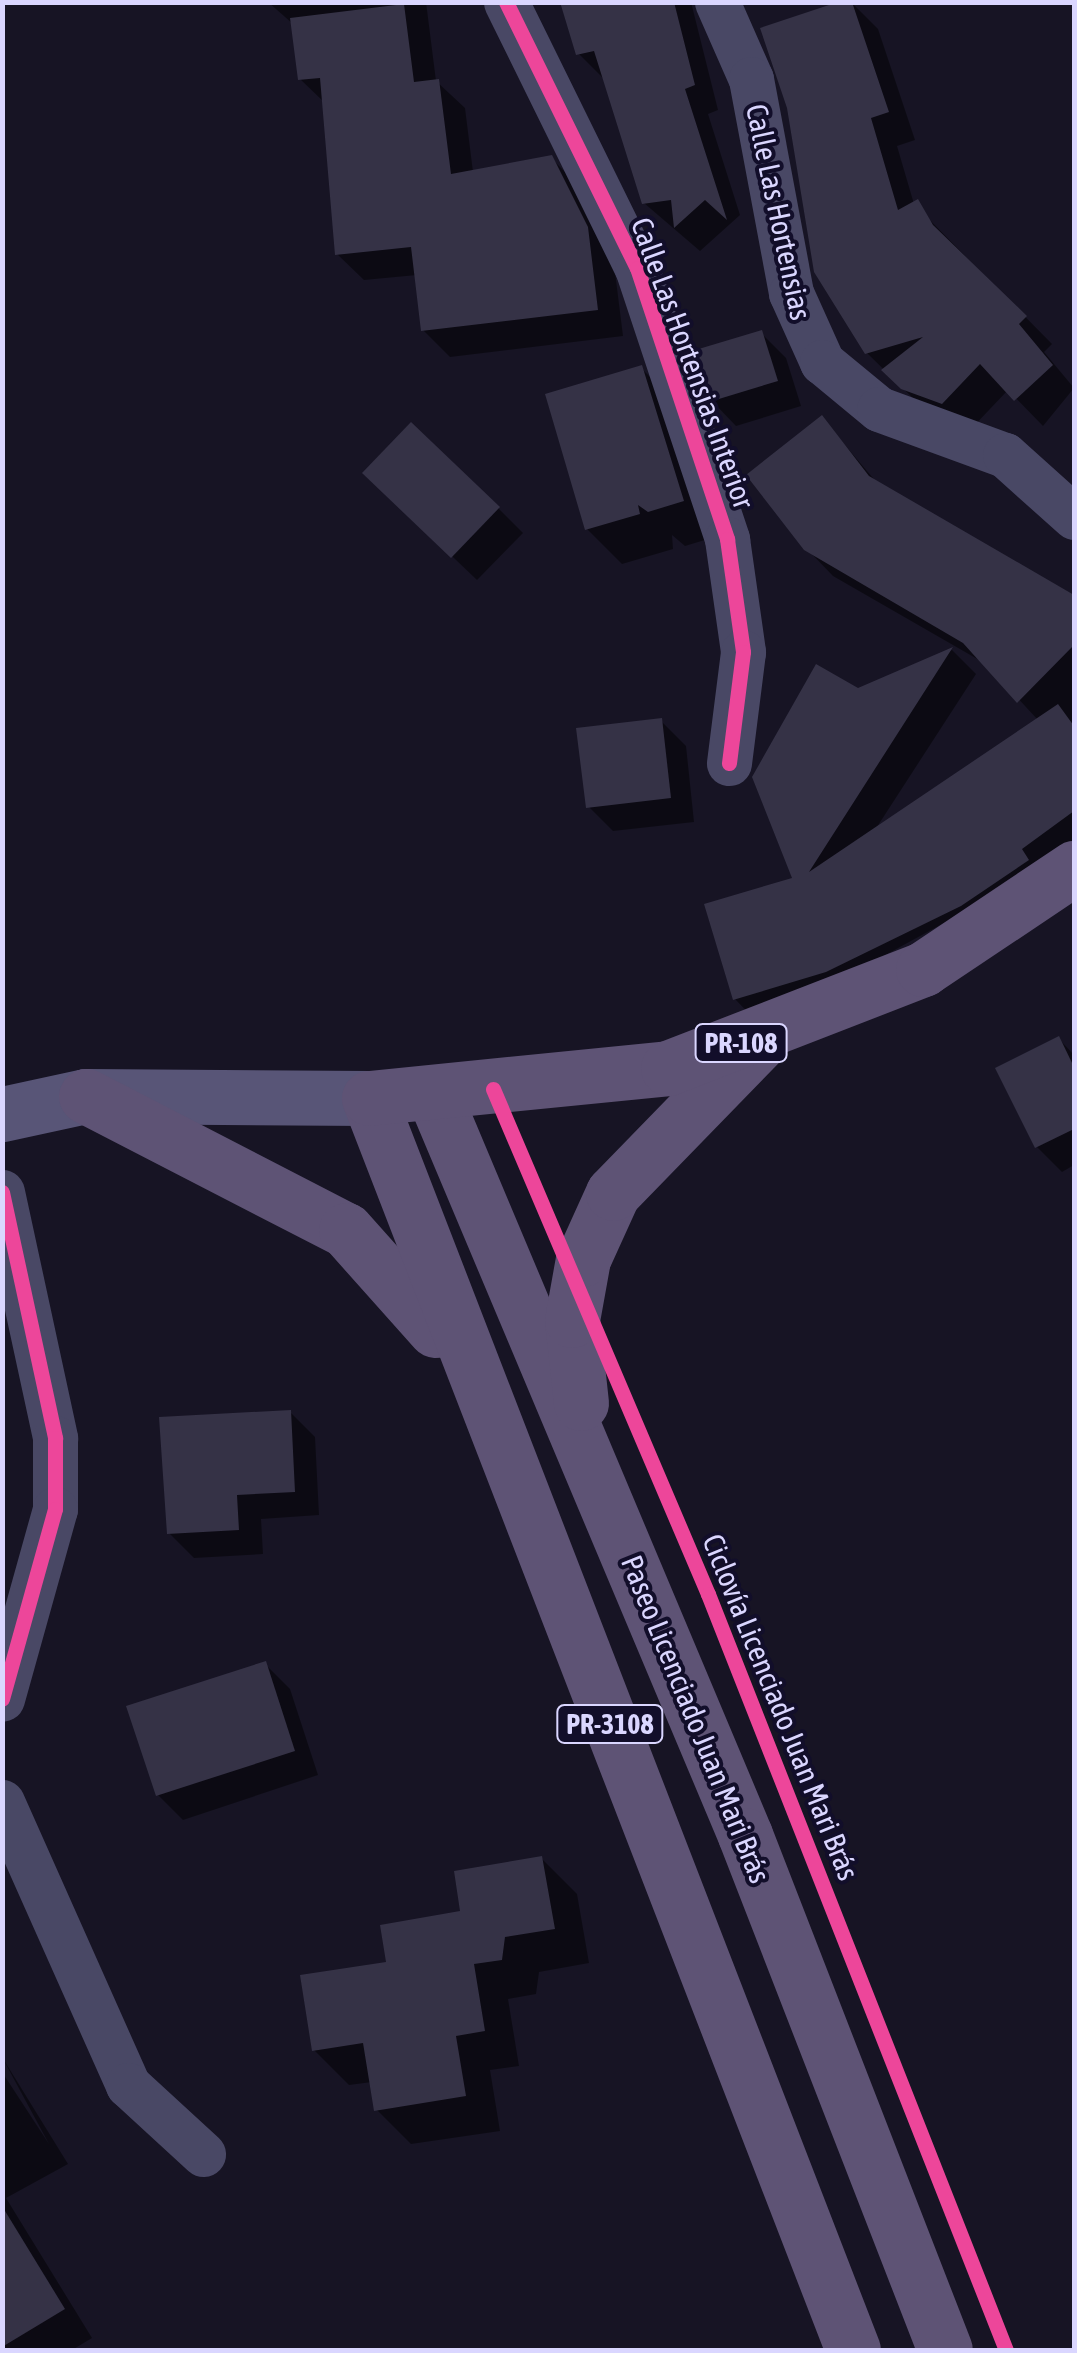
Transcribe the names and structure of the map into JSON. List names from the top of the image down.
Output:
{
  "streets": {
    "main road": ["PR-108", "Paseo Licenciado Juan Mari Brás", "PR-3108"],
    "street": ["Calle Las Hortensias", "Calle Las Hortensias Interior"],
    "cycle path": ["Ciclovía Licenciado Juan Mari Brás"]
  },
  "crossings": [
    ["PR-108", "Paseo Licenciado Juan Mari Brás"],
    ["PR-108", "PR-3108"]
  ]
}
